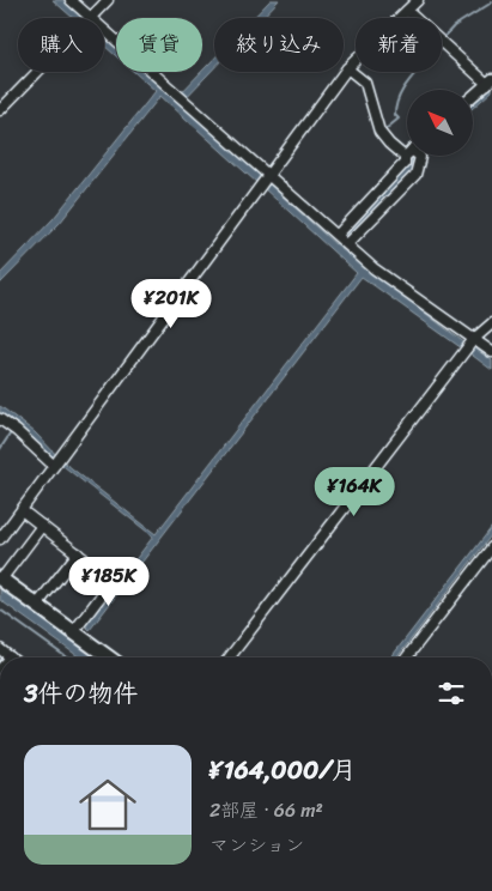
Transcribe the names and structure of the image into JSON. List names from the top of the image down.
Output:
{
  "north": "top left",
  "page": {
    "chip": [
      "購入",
      "賃貸",
      "絞り込み",
      "新着"
    ],
    "price": ["¥201K", "¥164K", "¥185K"],
    "heading": "3件の物件",
    "list": [
      {
        "name": "¥164,000/月",
        "note": "2部屋 · 66 m² · マンション"
      }
    ]
  }
}
